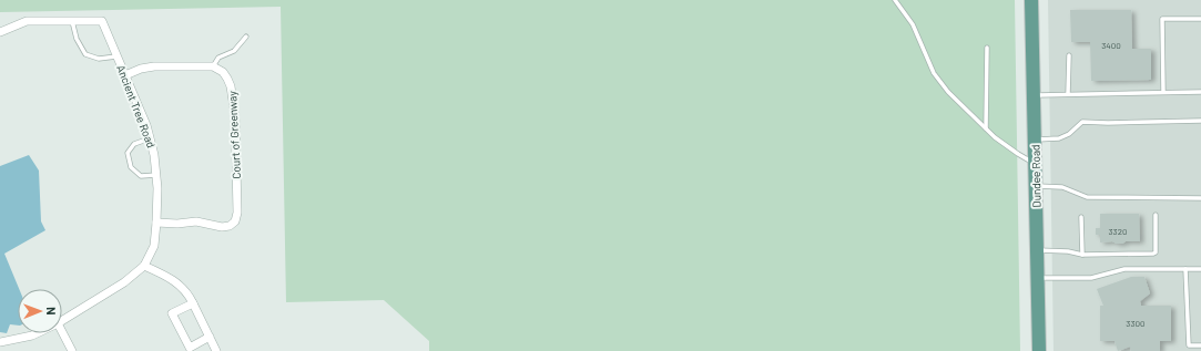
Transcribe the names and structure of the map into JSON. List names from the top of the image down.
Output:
{
  "streets": {
    "main road": ["Dundee Road"],
    "street": ["Ancient Tree Road", "Court of Greenway"]
  },
  "crossings": [
    ["Ancient Tree Road", "Court of Greenway"]
  ],
  "house_numbers": ["3400", "3320", "3300"],
  "north": "right"
}
